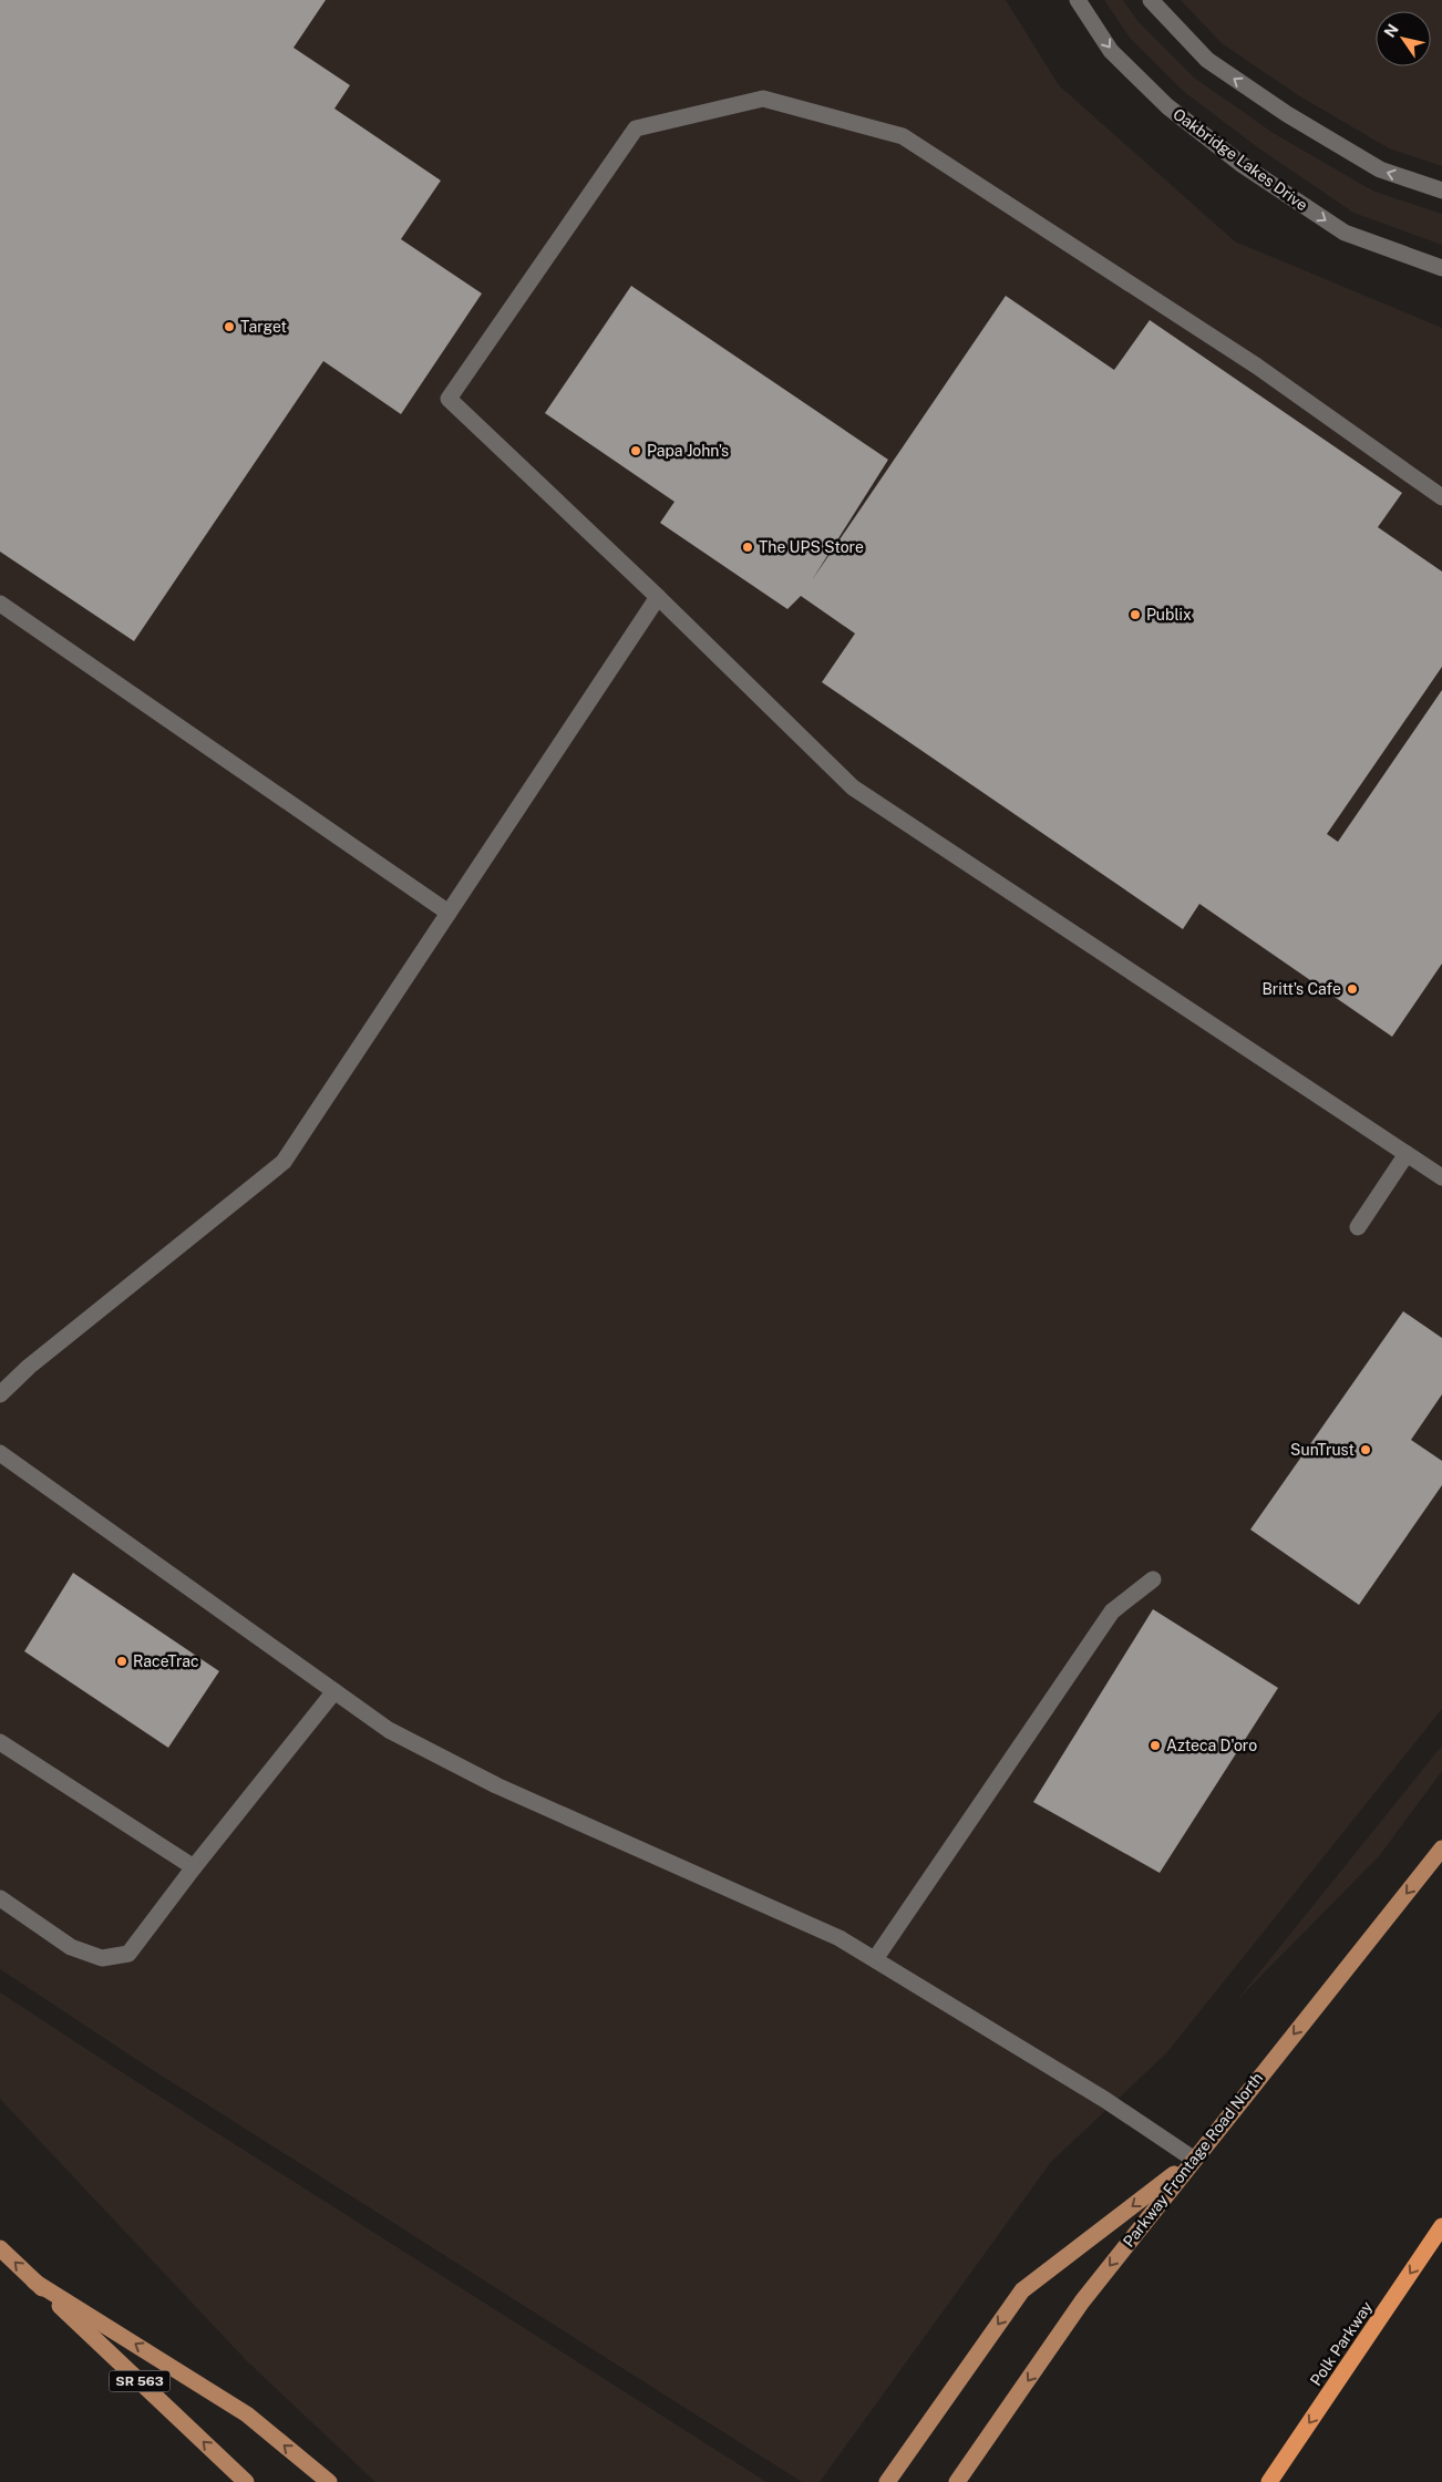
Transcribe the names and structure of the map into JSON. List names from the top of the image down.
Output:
{
  "streets": {
    "highway": ["Polk Parkway"],
    "main road": ["Parkway Frontage Road North", "SR 563"],
    "street": ["Oakbridge Lakes Drive"]
  },
  "one_way": ["Polk Parkway"],
  "places": [
    "Target",
    "Papa John's",
    "The UPS Store",
    "Publix",
    "Britt's Cafe",
    "SunTrust",
    "RaceTrac",
    "Azteca D'oro"
  ],
  "north": "top left"
}
